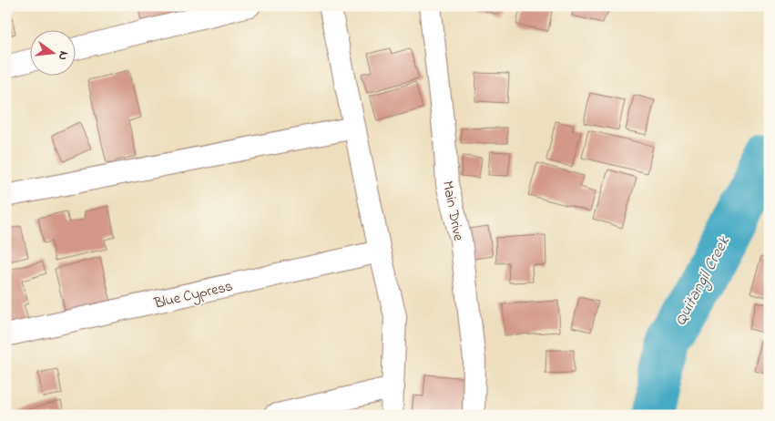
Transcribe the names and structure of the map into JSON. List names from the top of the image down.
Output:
{
  "streets": {
    "street": ["Main Drive", "Blue Cypress"]
  },
  "water": ["Quitangil Creek"],
  "north": "right"
}
